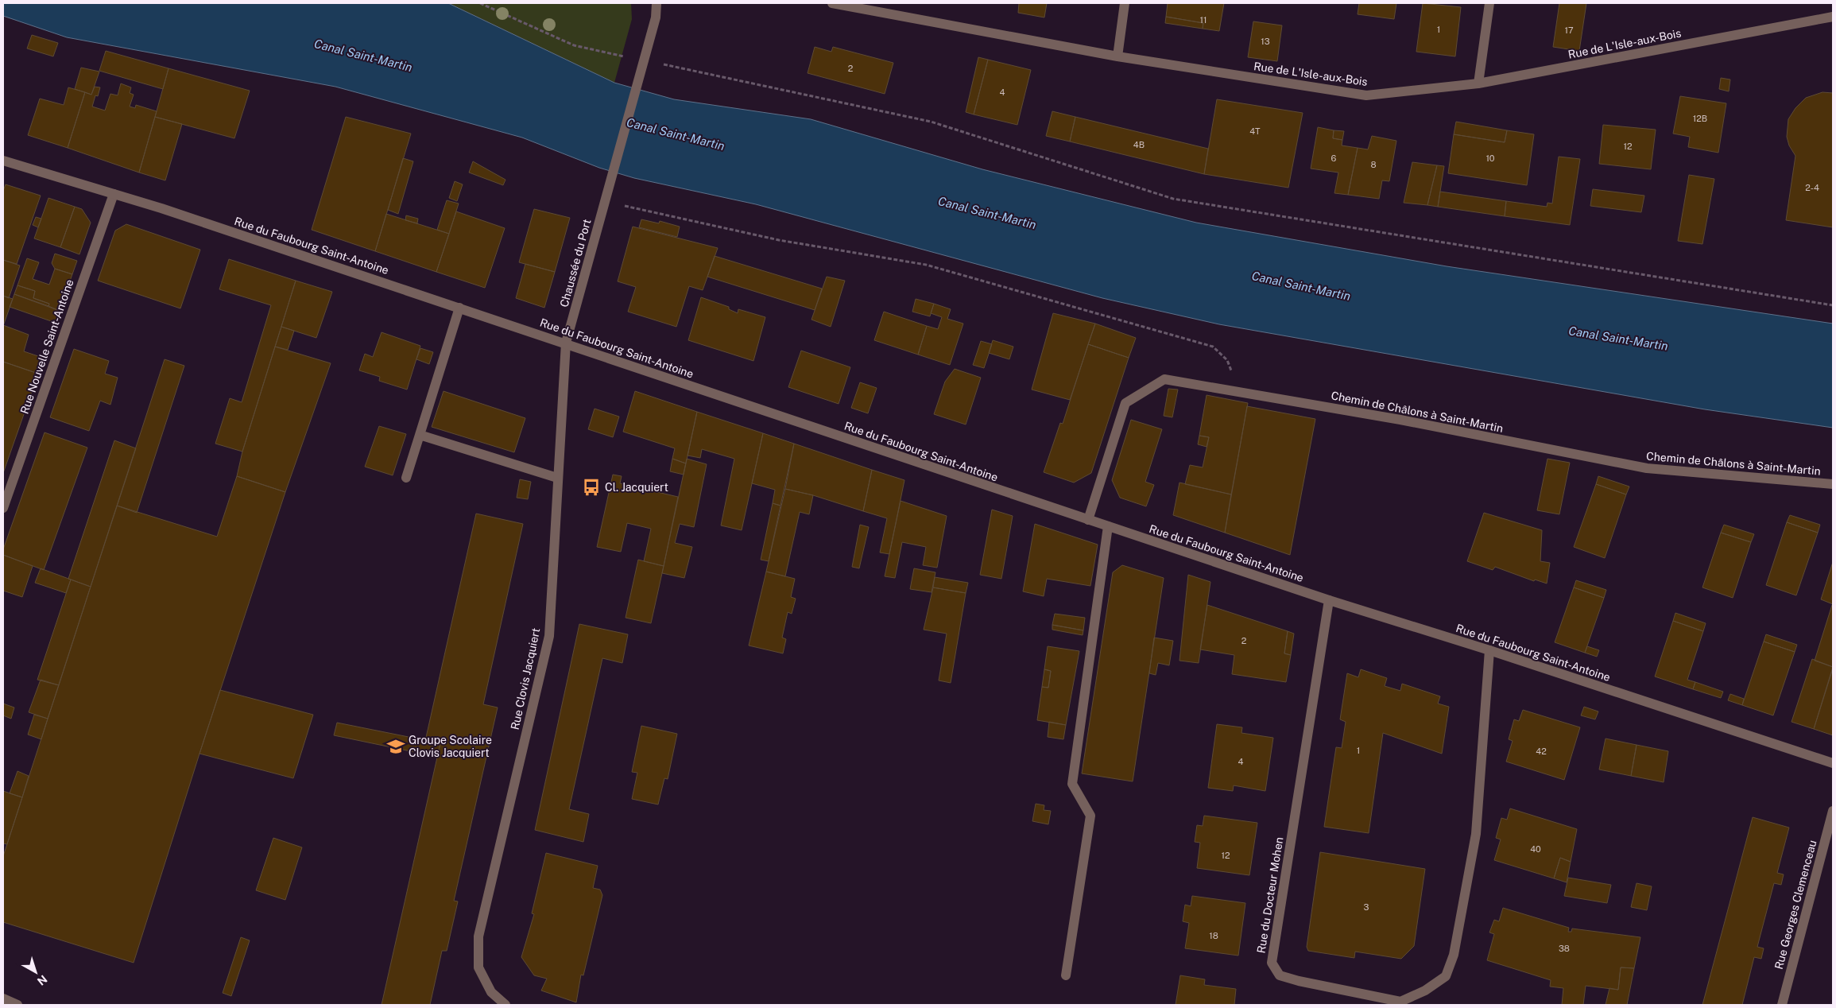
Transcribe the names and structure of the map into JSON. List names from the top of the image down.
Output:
{
  "streets": {
    "street": [
      "Rue de L'Isle-aux-Bois",
      "Rue du Faubourg Saint-Antoine",
      "Chaussée du Port",
      "Rue Nouvelle Saint-Antoine",
      "Chemin de Châlons à Saint-Martin",
      "Rue Clovis Jacquiert",
      "Rue du Docteur Mohen",
      "Rue Georges Clemenceau"
    ]
  },
  "crossings": [
    ["Rue du Faubourg Saint-Antoine", "Chaussée du Port"],
    ["Rue du Faubourg Saint-Antoine", "Rue Nouvelle Saint-Antoine"],
    ["Rue du Faubourg Saint-Antoine", "Chemin de Châlons à Saint-Martin"],
    ["Rue du Faubourg Saint-Antoine", "Rue Clovis Jacquiert"],
    ["Rue du Faubourg Saint-Antoine", "Rue du Docteur Mohen"],
    ["Chaussée du Port", "Rue Clovis Jacquiert"]
  ],
  "water": ["Canal Saint-Martin"],
  "places": {
    "bus stop": ["Cl. Jacquiert"],
    "school or university": ["Groupe Scolaire Clovis Jacquiert"]
  },
  "house_numbers": [
    "11",
    "1",
    "17",
    "13",
    "2",
    "4",
    "12B",
    "4T",
    "4B",
    "12",
    "6",
    "10",
    "8",
    "2-4",
    "2",
    "1",
    "42",
    "4",
    "40",
    "12",
    "3",
    "18",
    "38"
  ],
  "north": "bottom right"
}
